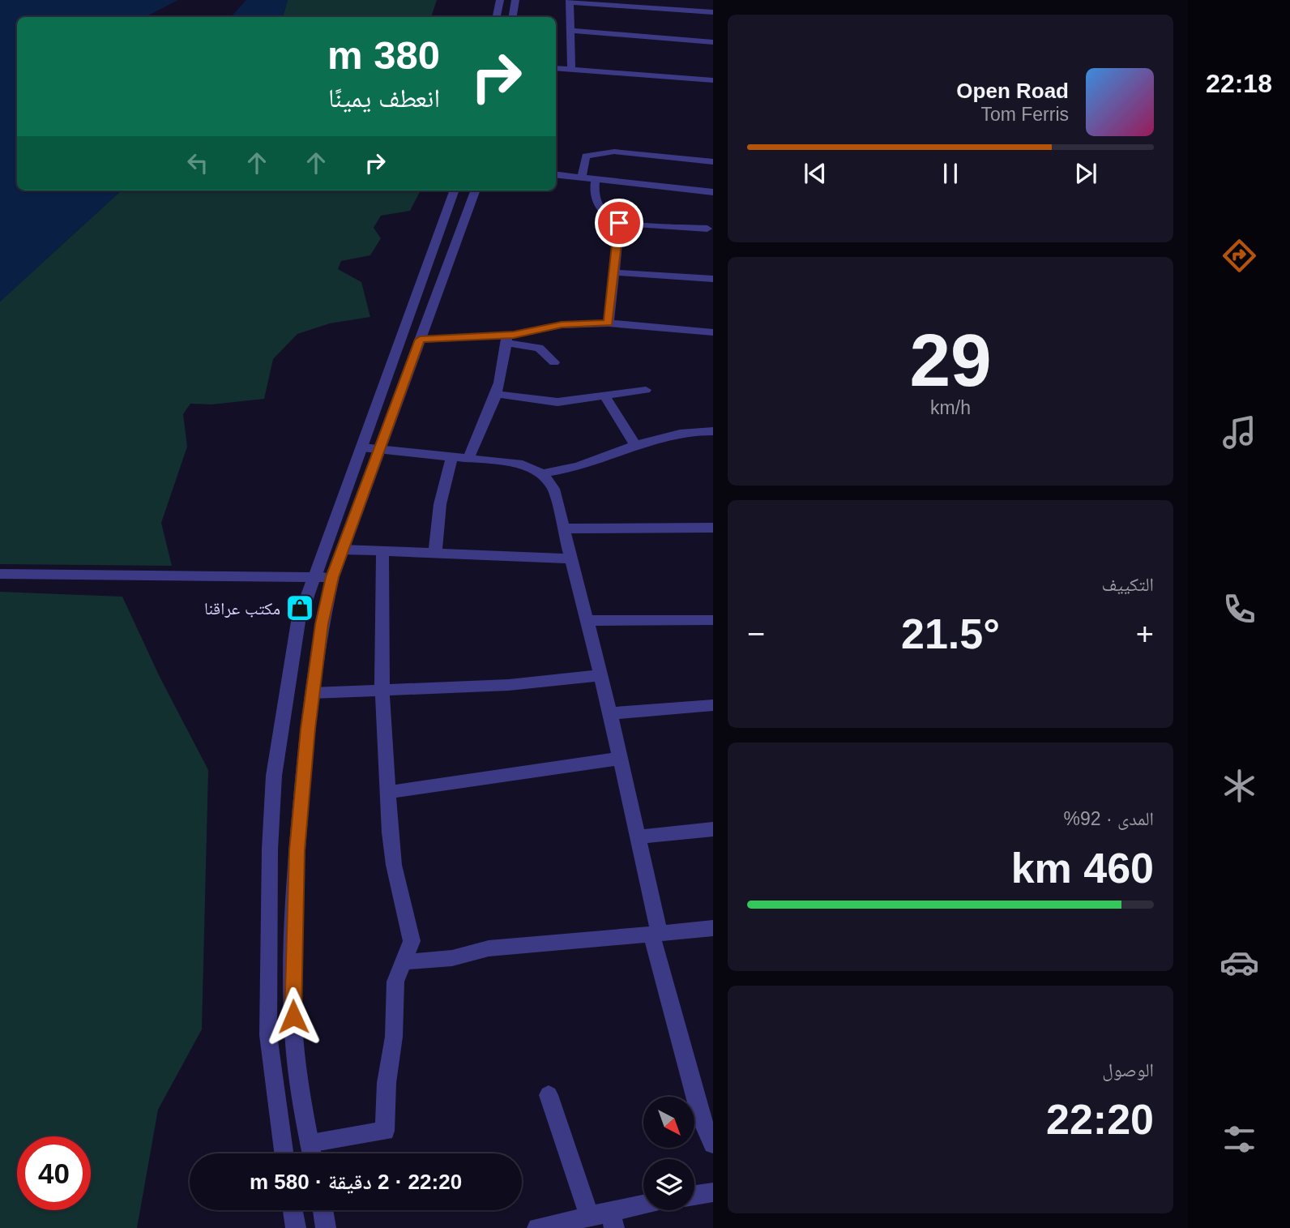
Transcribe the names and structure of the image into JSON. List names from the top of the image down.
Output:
{
  "places": {
    "shop": ["مكتب عراقنا"]
  },
  "north": "bottom right",
  "page": {
    "tabs": "22:18",
    "turn": ["380 m", "انعطف يمينًا"],
    "song": ["Open Road", "Tom Ferris"],
    "tile": [
      ["29", "km/h"],
      "التكييف",
      ["المدى · 92%", "460 km"],
      ["الوصول", "22:20"]
    ],
    "heat": ["−", "21.5°", "+"],
    "limit": "40",
    "trip": "22:20 · 2 دقيقة · 580 m"
  }
}
